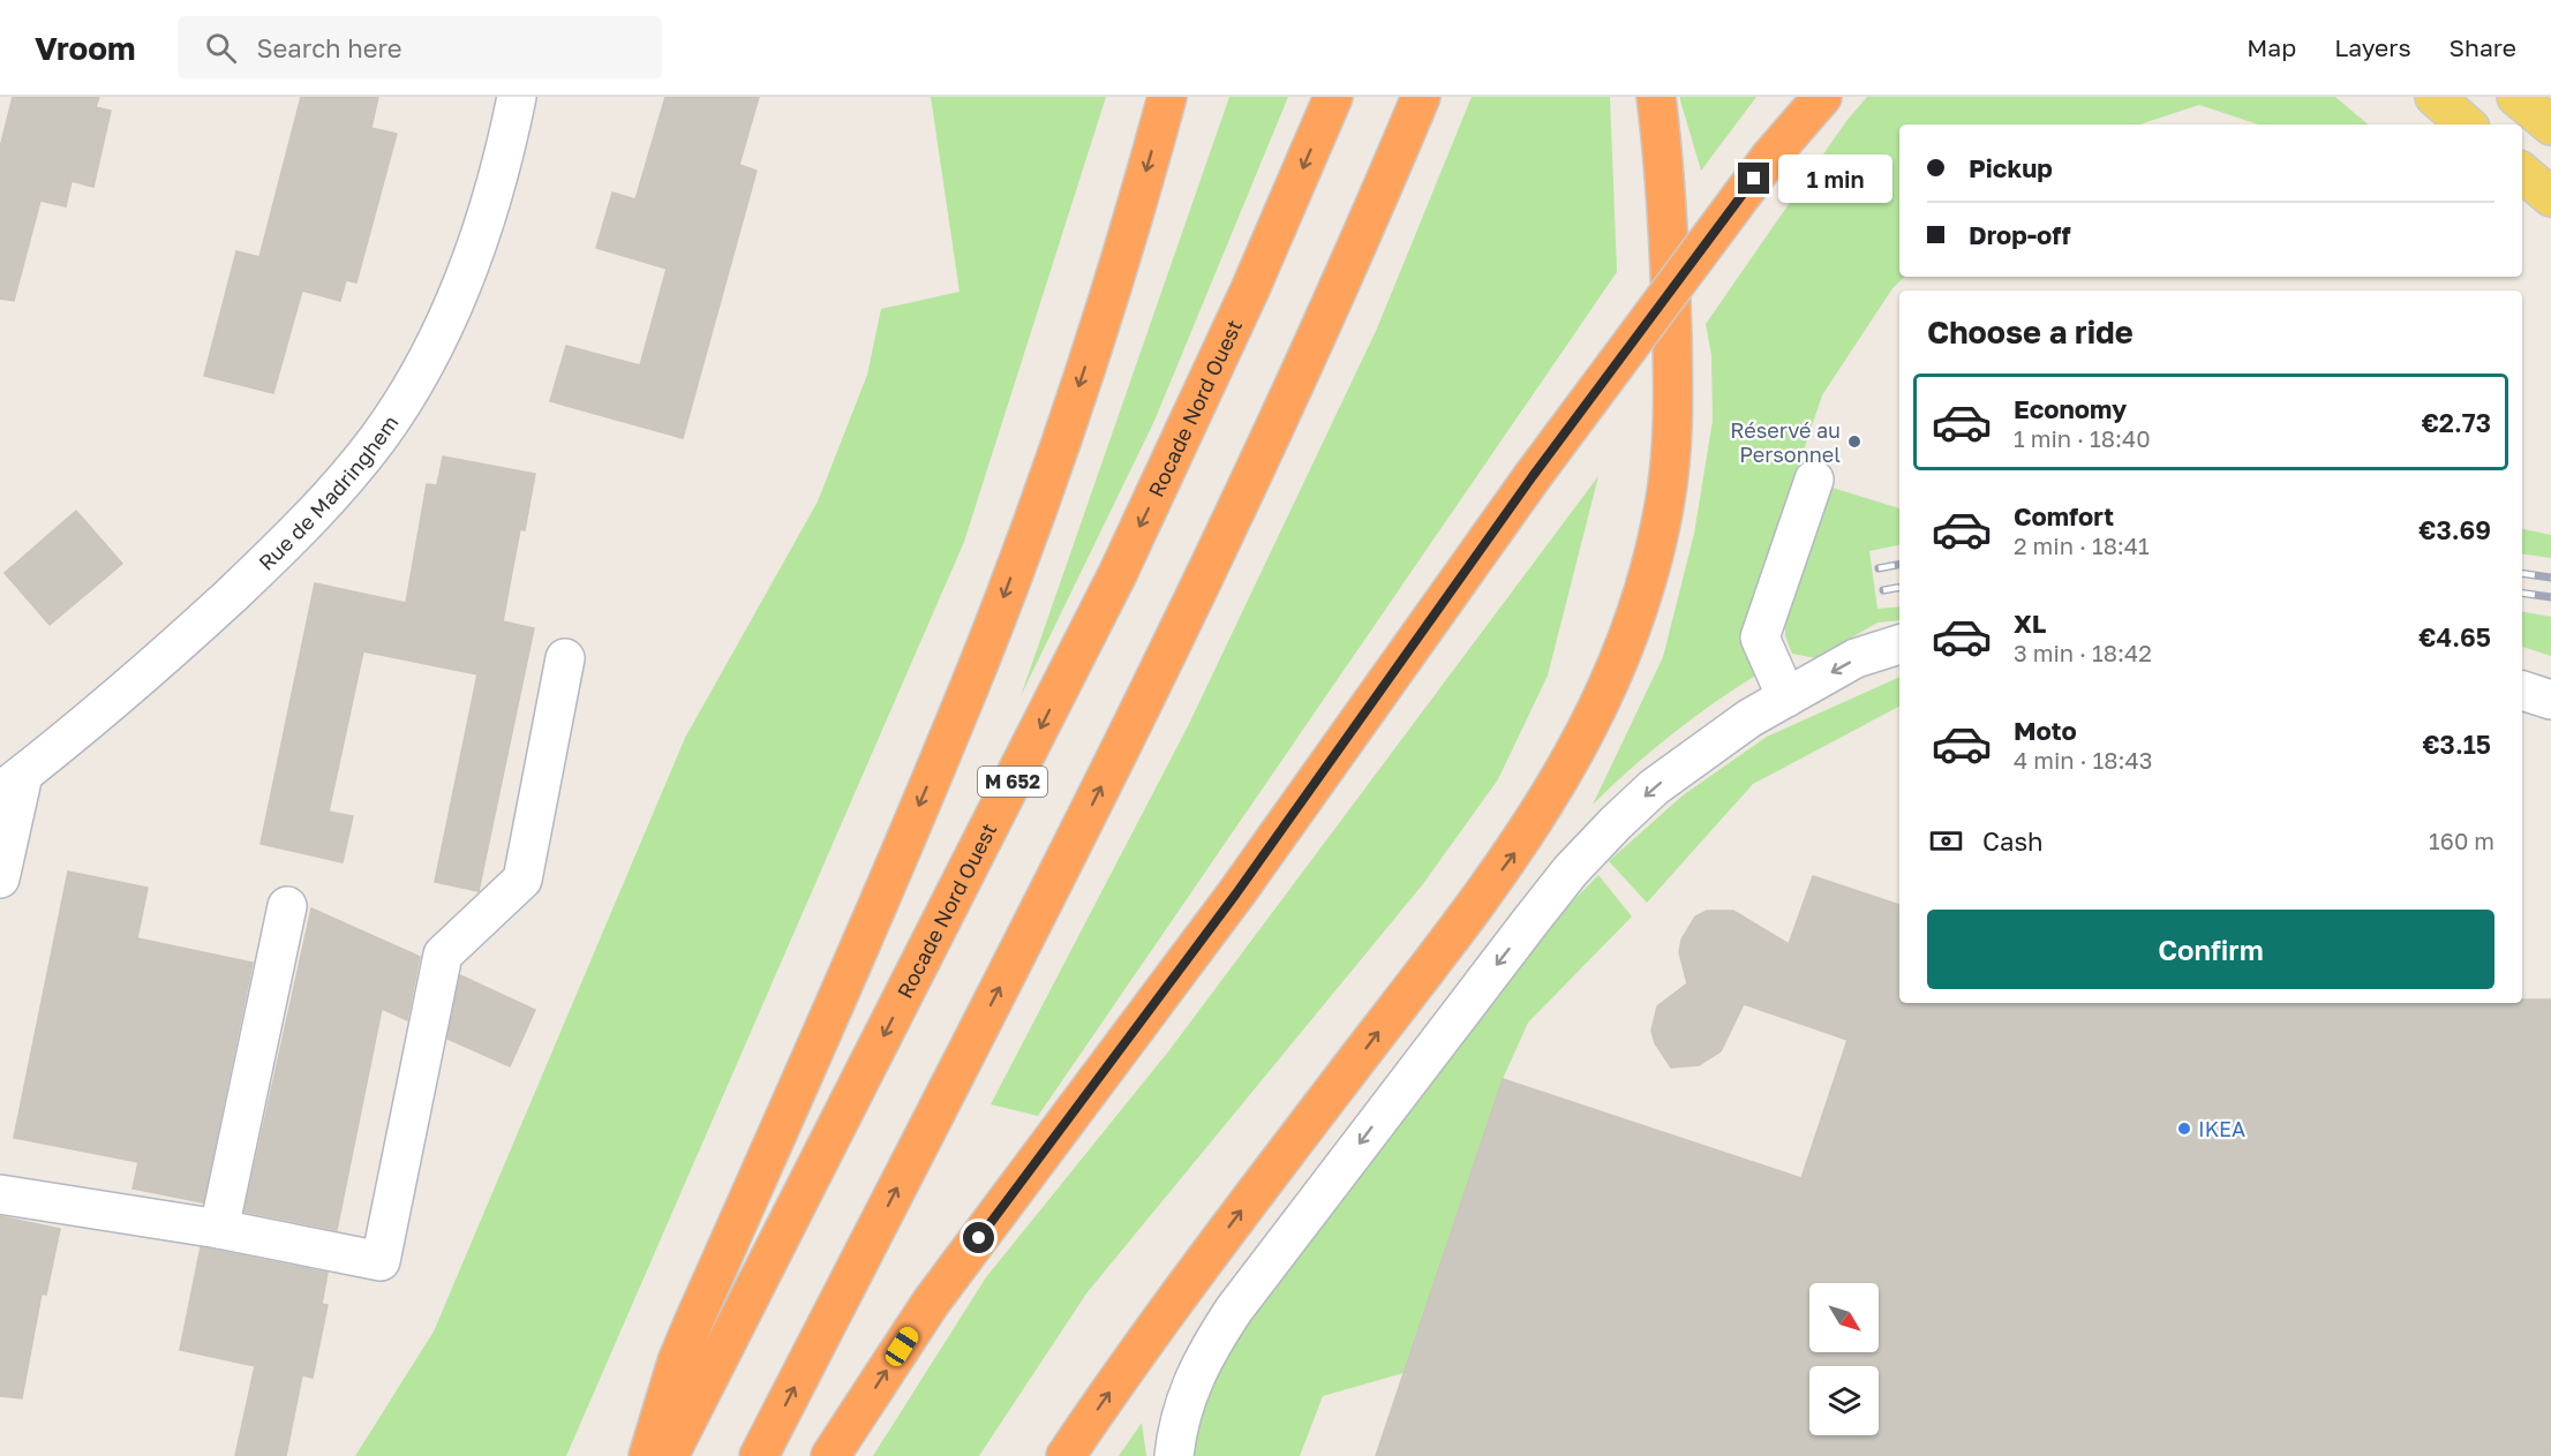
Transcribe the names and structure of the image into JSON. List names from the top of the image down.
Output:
{
  "streets": {
    "highway": ["Rocade Nord Ouest", "M 652"],
    "street": ["Rue de Madringhem"]
  },
  "places": ["Réservé au Personnel", "IKEA"],
  "north": "bottom right",
  "page": {
    "header": "Vroom",
    "search": "Search here",
    "nav": ["Map", "Layers", "Share"],
    "banner": ["Pickup", "Drop-off"],
    "bubble": "1 min",
    "heading": "Choose a ride",
    "list": [
      {
        "name": "Economy",
        "note": "1 min · 18:40",
        "value": "€2.73"
      },
      {
        "name": "Comfort",
        "note": "2 min · 18:41",
        "value": "€3.69"
      },
      {
        "name": "XL",
        "note": "3 min · 18:42",
        "value": "€4.65"
      },
      {
        "name": "Moto",
        "note": "4 min · 18:43",
        "value": "€3.15"
      }
    ],
    "pay": ["Cash", "160 m"],
    "buttons": "Confirm"
  }
}
